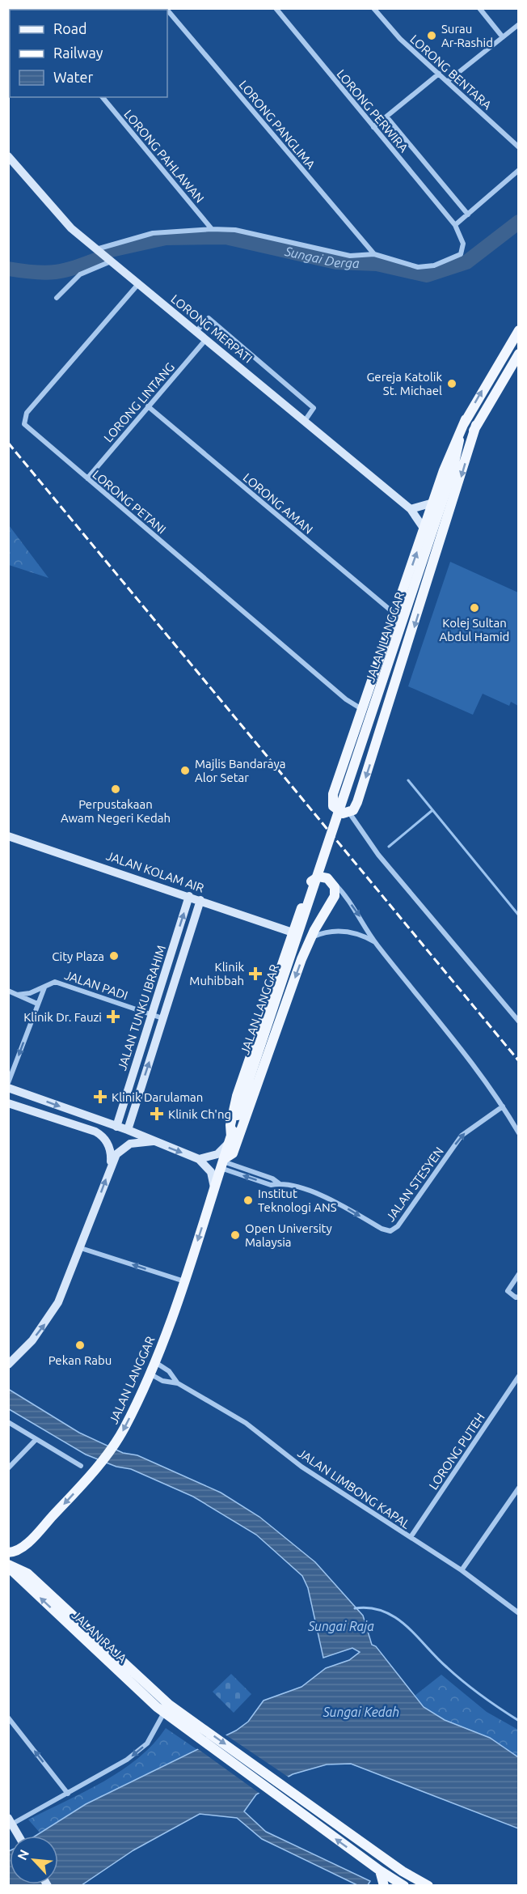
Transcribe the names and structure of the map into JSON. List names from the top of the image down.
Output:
{
  "streets": {
    "main road": ["JALAN LANGGAR", "JALAN RAJA"],
    "street": [
      "LORONG BENTARA",
      "LORONG PERWIRA",
      "LORONG PANGLIMA",
      "LORONG PAHLAWAN",
      "LORONG MERPATI",
      "LORONG LINTANG",
      "LORONG PETANI",
      "LORONG AMAN",
      "JALAN KOLAM AIR",
      "JALAN PADI",
      "JALAN TUNKU IBRAHIM",
      "JALAN STESYEN",
      "LORONG PUTEH",
      "JALAN LIMBONG KAPAL"
    ]
  },
  "crossings": [
    ["LORONG MERPATI", "LORONG LINTANG"],
    ["LORONG MERPATI", "LORONG PETANI"],
    ["LORONG LINTANG", "LORONG PETANI"],
    ["LORONG LINTANG", "LORONG AMAN"],
    ["JALAN LANGGAR", "JALAN STESYEN"],
    ["JALAN LANGGAR", "JALAN LIMBONG KAPAL"],
    ["JALAN LANGGAR", "JALAN RAJA"],
    ["JALAN KOLAM AIR", "JALAN TUNKU IBRAHIM"],
    ["JALAN PADI", "JALAN TUNKU IBRAHIM"],
    ["LORONG PUTEH", "JALAN LIMBONG KAPAL"]
  ],
  "one_way": ["JALAN STESYEN"],
  "water": ["Sungai Derga", "Sungai Raja", "Sungai Kedah"],
  "places": {
    "other": [
      "Surau Ar-Rashid",
      "Gereja Katolik St. Michael",
      "Kolej Sultan Abdul Hamid",
      "Majlis Bandaraya Alor Setar",
      "Perpustakaan Awam Negeri Kedah",
      "City Plaza",
      "Institut Teknologi ANS",
      "Open University Malaysia",
      "Pekan Rabu"
    ],
    "health": [
      "Klinik Muhibbah",
      "Klinik Dr. Fauzi",
      "Klinik Darulaman",
      "Klinik Ch'ng"
    ]
  },
  "legend": ["Road", "Railway", "Water"],
  "north": "top left"
}
